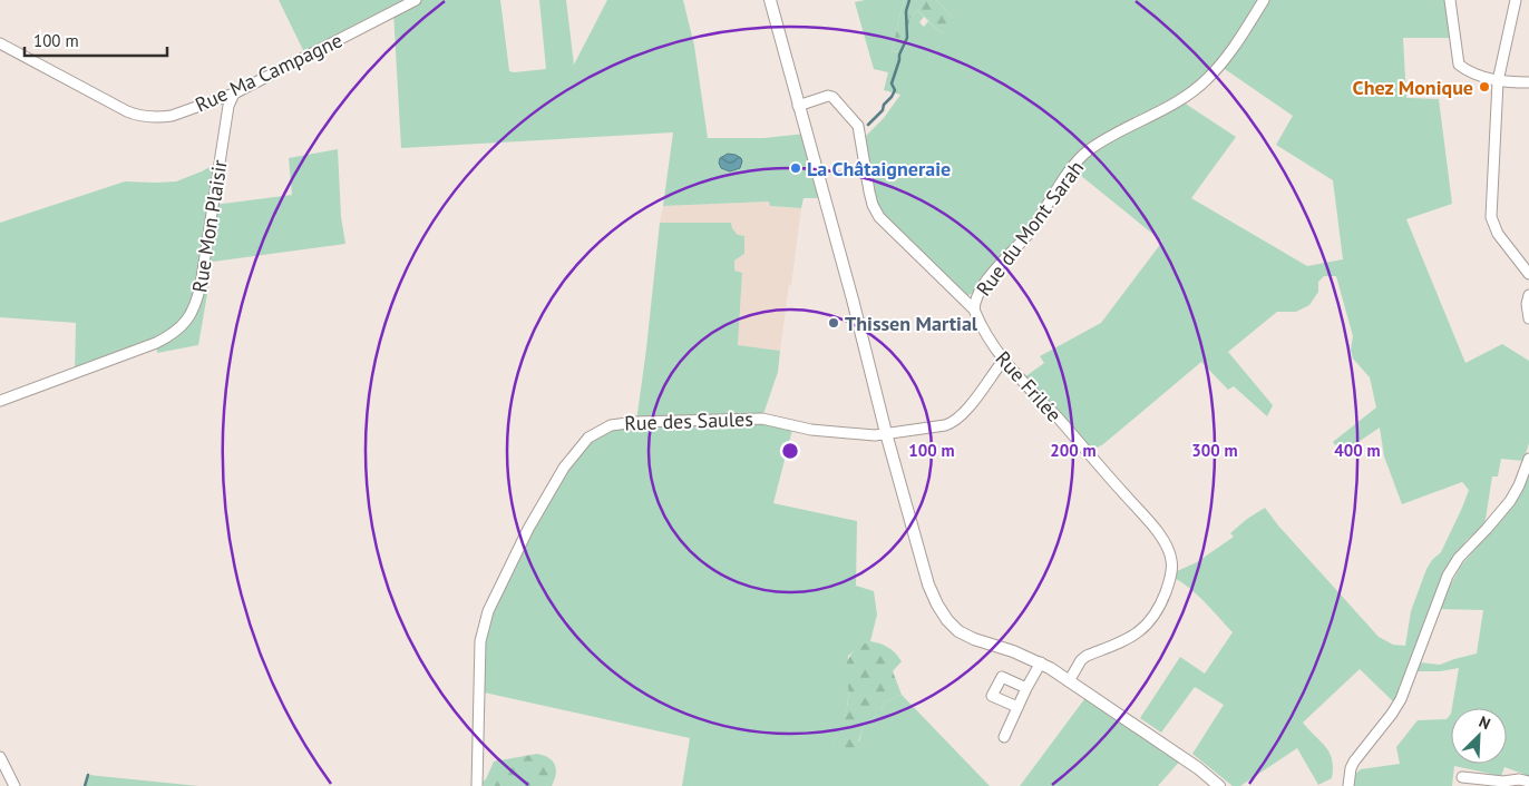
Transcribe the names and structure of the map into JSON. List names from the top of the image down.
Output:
{
  "streets": {
    "street": [
      "Rue Ma Campagne",
      "Rue Mon Plaisir",
      "Rue du Mont Sarah",
      "Rue Frilée",
      "Rue des Saules"
    ]
  },
  "crossings": [
    ["Rue Ma Campagne", "Rue Mon Plaisir"],
    ["Rue du Mont Sarah", "Rue Frilée"],
    ["Rue Frilée", "Rue des Saules"]
  ],
  "places": ["Chez Monique", "La Châtaigneraie", "Thissen Martial"],
  "scale_bar": "100 m",
  "north": "top right",
  "rings": [
    "100 m",
    "200 m",
    "300 m",
    "400 m"
  ]
}
